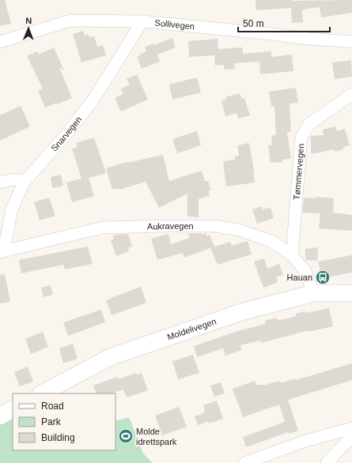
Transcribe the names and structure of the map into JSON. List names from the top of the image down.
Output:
{
  "streets": {
    "main road": ["Moldelivegen"],
    "street": [
      "Sollivegen",
      "Snarvegen",
      "Tømmervegen",
      "Aukravegen"
    ]
  },
  "crossings": [
    ["Sollivegen", "Snarvegen"],
    ["Snarvegen", "Aukravegen"],
    ["Tømmervegen", "Aukravegen"],
    ["Aukravegen", "Moldelivegen"]
  ],
  "places": {
    "bus stop": ["Hauan"],
    "sports": ["Molde idrettspark"]
  },
  "legend": ["Road", "Park", "Building"],
  "scale_bar": "50 m",
  "north": "top"
}
